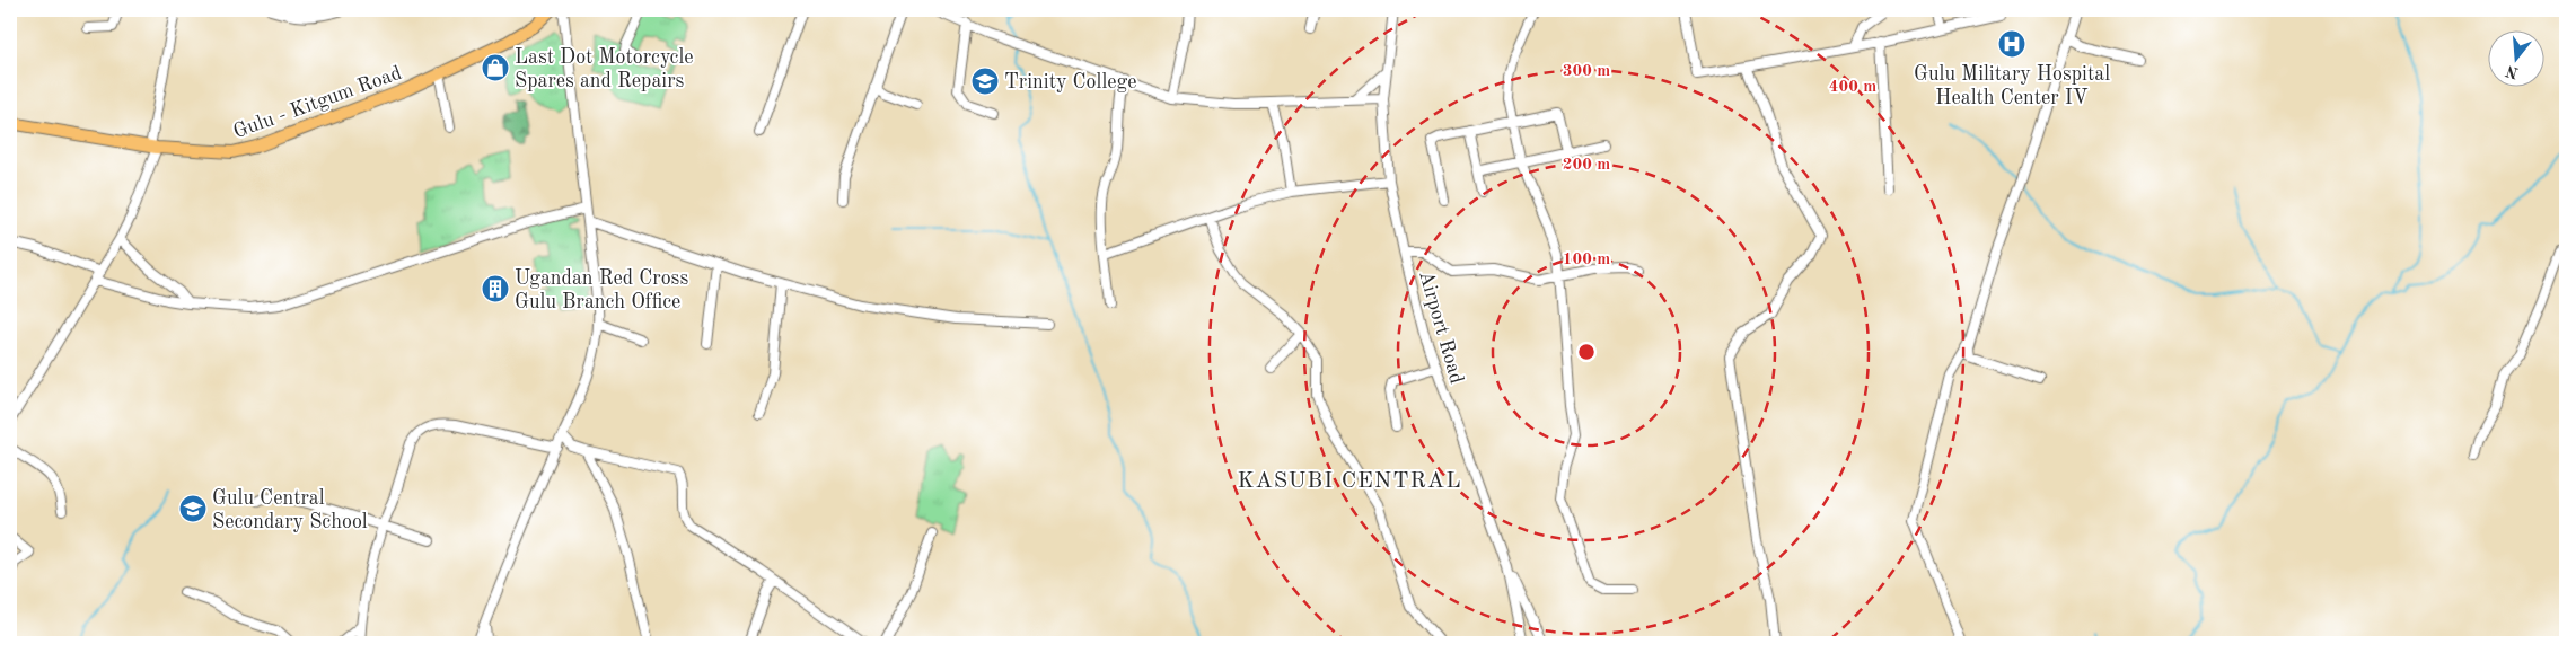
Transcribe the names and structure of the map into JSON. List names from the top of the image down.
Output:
{
  "streets": {
    "main road": ["Gulu - Kitgum Road"],
    "street": ["Airport Road"]
  },
  "districts": ["KASUBI CENTRAL"],
  "places": {
    "hospital": ["Gulu Military Hospital Health Center IV"],
    "shop": ["Last Dot Motorcycle Spares and Repairs"],
    "school or university": ["Trinity College", "Gulu Central Secondary School"],
    "building": ["Ugandan Red Cross Gulu Branch Office"]
  },
  "north": "bottom",
  "rings": [
    "300 m",
    "400 m",
    "200 m",
    "100 m"
  ]
}
